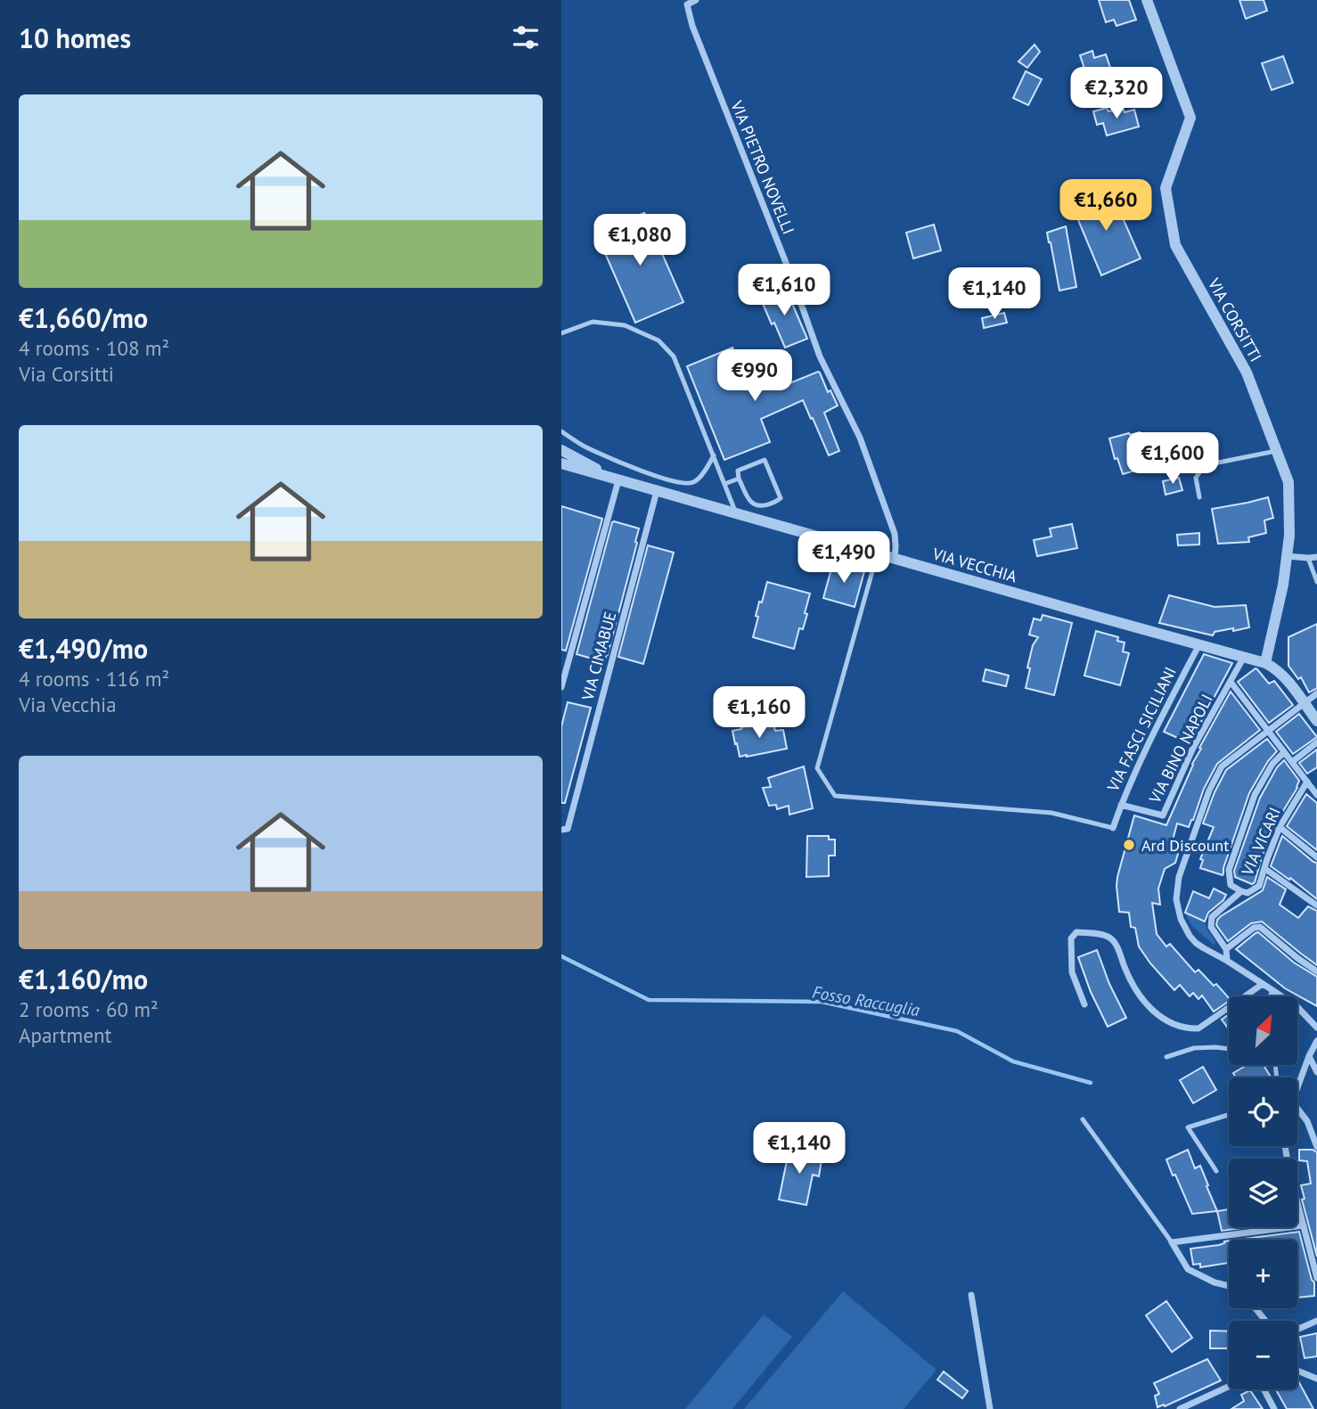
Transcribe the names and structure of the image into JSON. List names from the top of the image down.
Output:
{
  "streets": {
    "street": [
      "VIA PIETRO NOVELLI",
      "VIA CORSITTI",
      "VIA VECCHIA",
      "VIA CIMABUE",
      "VIA FASCI SICILIANI",
      "VIA BINO NAPOLI",
      "VIA VICARI"
    ]
  },
  "crossings": [
    ["VIA PIETRO NOVELLI", "VIA VECCHIA"],
    ["VIA CORSITTI", "VIA VECCHIA"],
    ["VIA VECCHIA", "VIA CIMABUE"],
    ["VIA VECCHIA", "VIA FASCI SICILIANI"],
    ["VIA VECCHIA", "VIA BINO NAPOLI"],
    ["VIA FASCI SICILIANI", "VIA BINO NAPOLI"]
  ],
  "water": ["Fosso Raccuglia"],
  "places": ["Ard Discount"],
  "north": "top right",
  "page": {
    "heading": "10 homes",
    "price": [
      "€2,320",
      "€1,660",
      "€1,080",
      "€1,610",
      "€1,140",
      "€990",
      "€1,600",
      "€1,490",
      "€1,160",
      "€1,140"
    ],
    "list": [
      {
        "name": "€1,660/mo",
        "note": "4 rooms · 108 m² · Via Corsitti"
      },
      {
        "name": "€1,490/mo",
        "note": "4 rooms · 116 m² · Via Vecchia"
      },
      {
        "name": "€1,160/mo",
        "note": "2 rooms · 60 m² · Apartment"
      }
    ],
    "map_buttons": ["+", "−"]
  }
}
